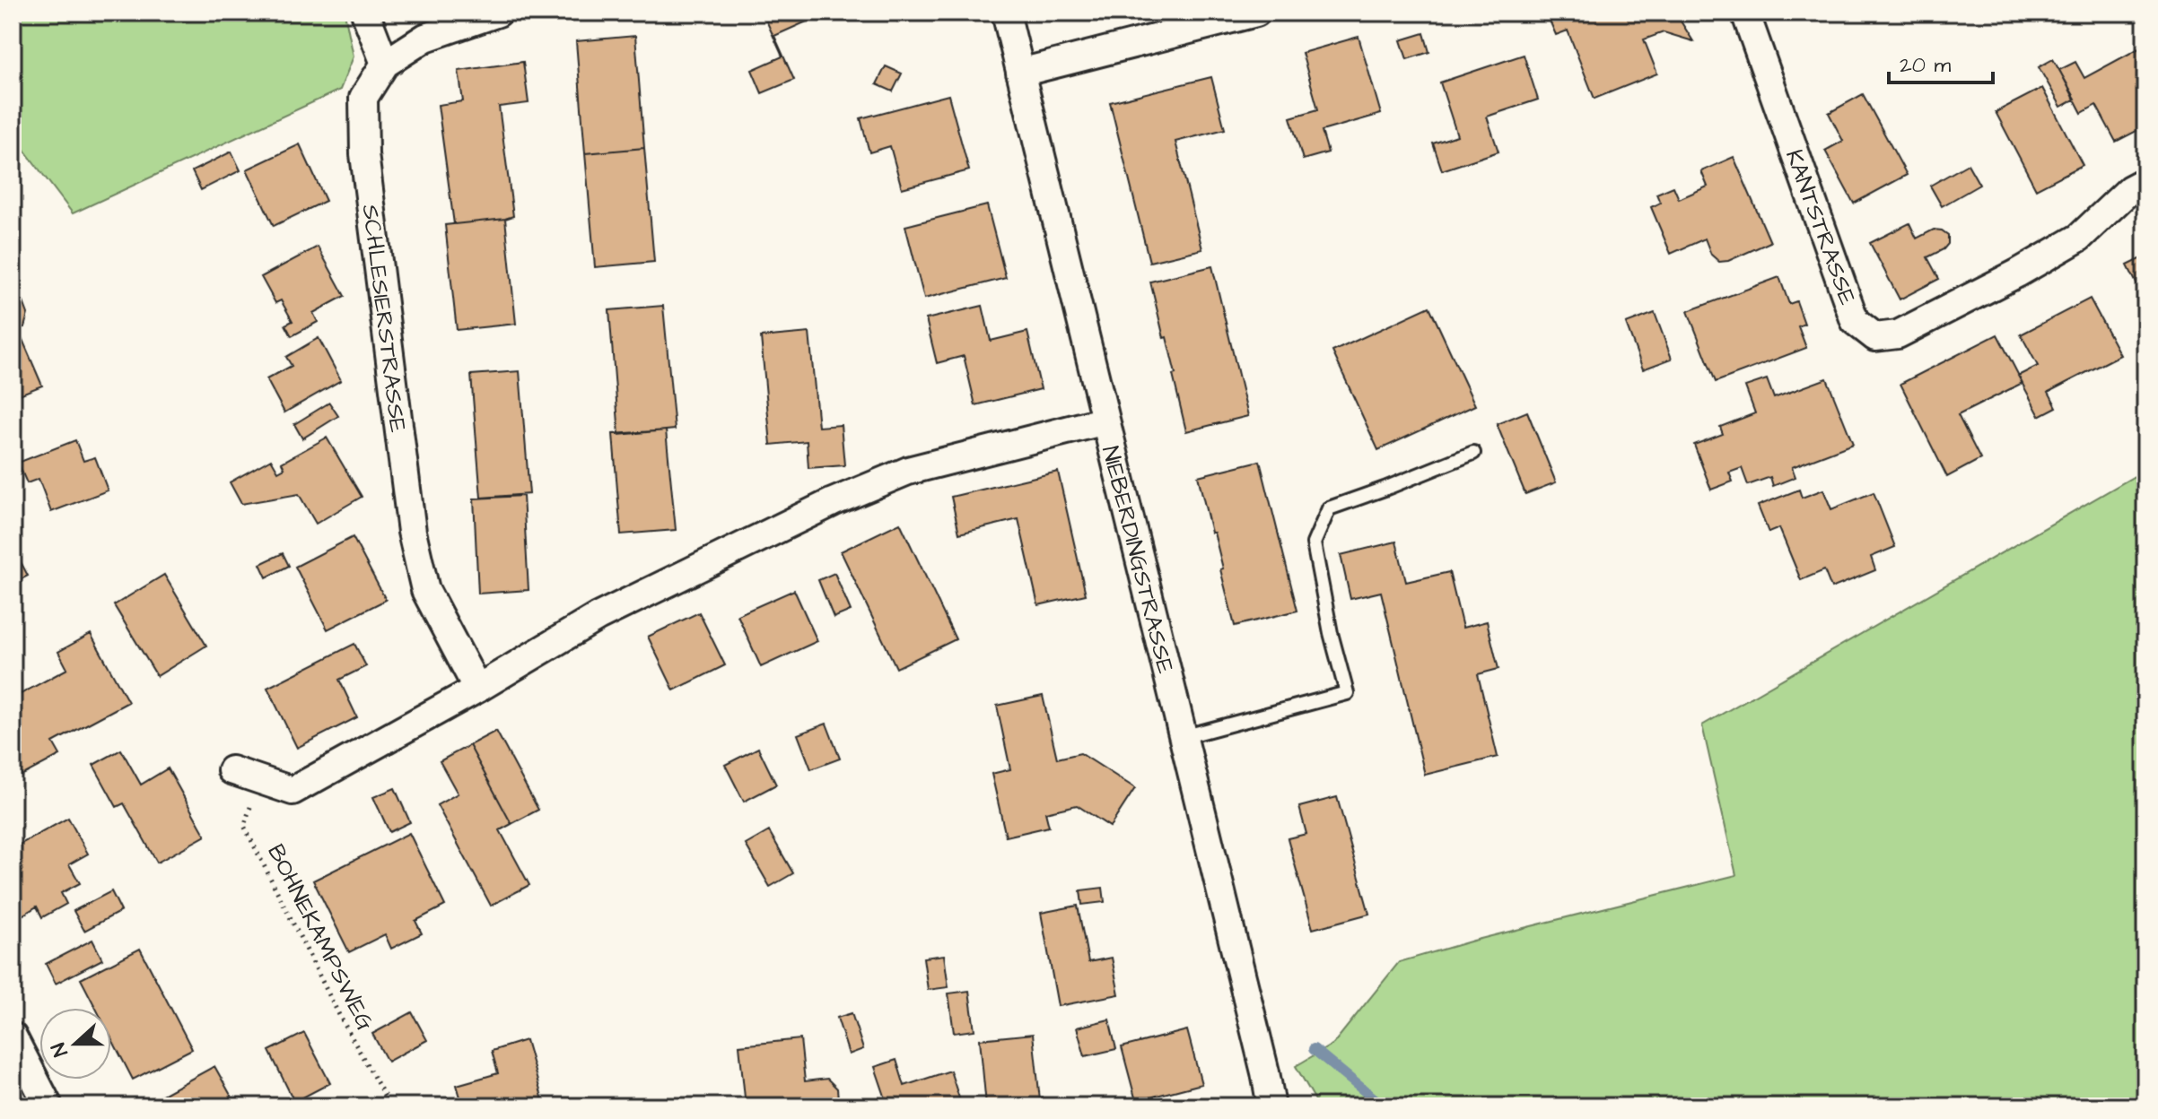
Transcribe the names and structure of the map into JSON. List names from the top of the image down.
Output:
{
  "streets": {
    "street": ["KANTSTRASSE", "SCHLESIERSTRASSE", "NIEBERDINGSTRASSE"],
    "path": ["BOHNEKAMPSWEG"]
  },
  "scale_bar": "20 m",
  "north": "left"
}
